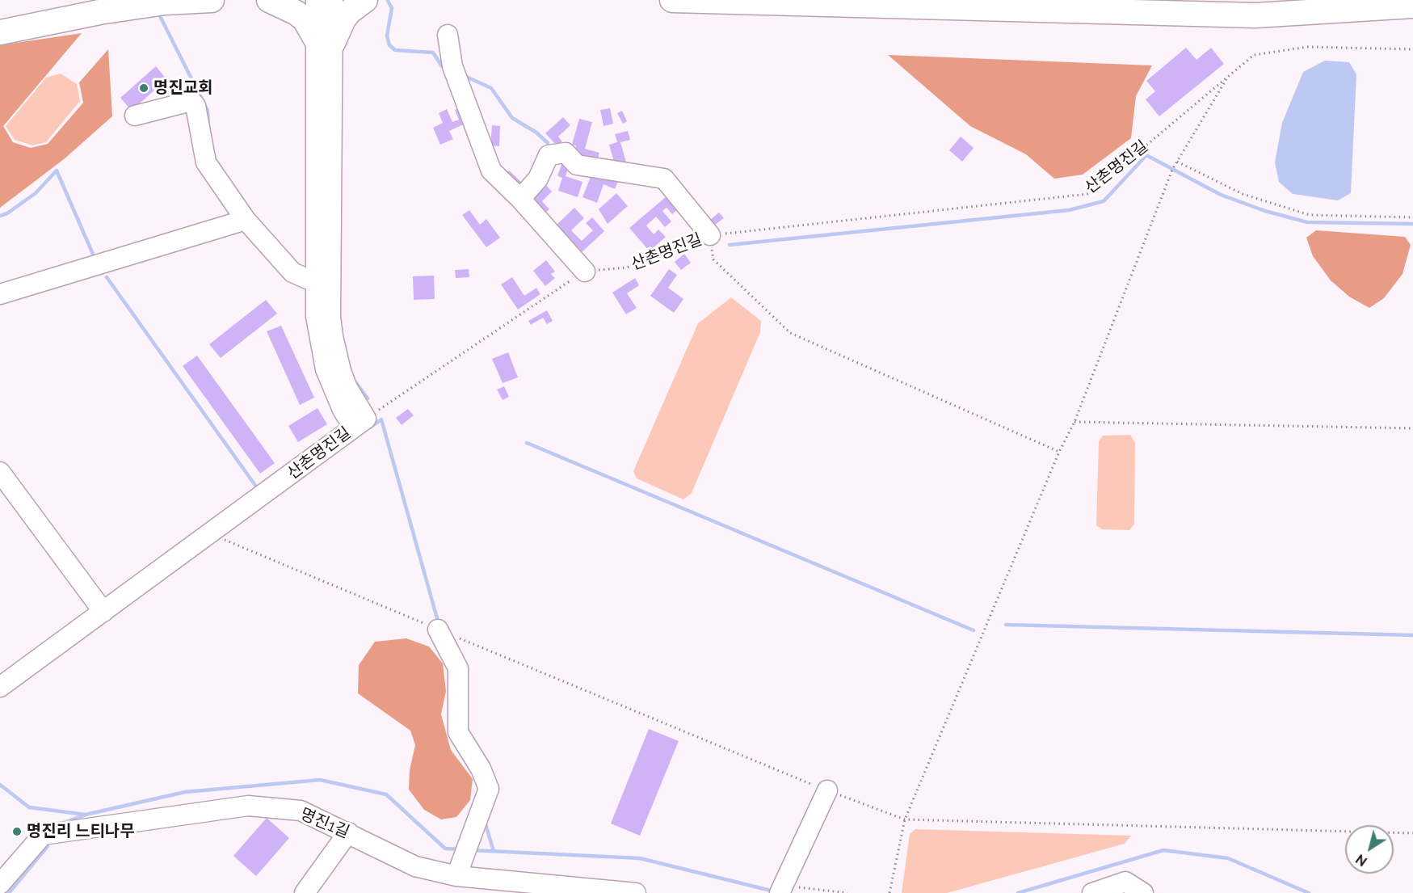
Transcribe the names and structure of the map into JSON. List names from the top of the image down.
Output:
{
  "streets": {
    "street": ["산촌명진길", "명진1길"]
  },
  "places": ["명진교회", "명진리 느티나무"],
  "north": "bottom left"
}
